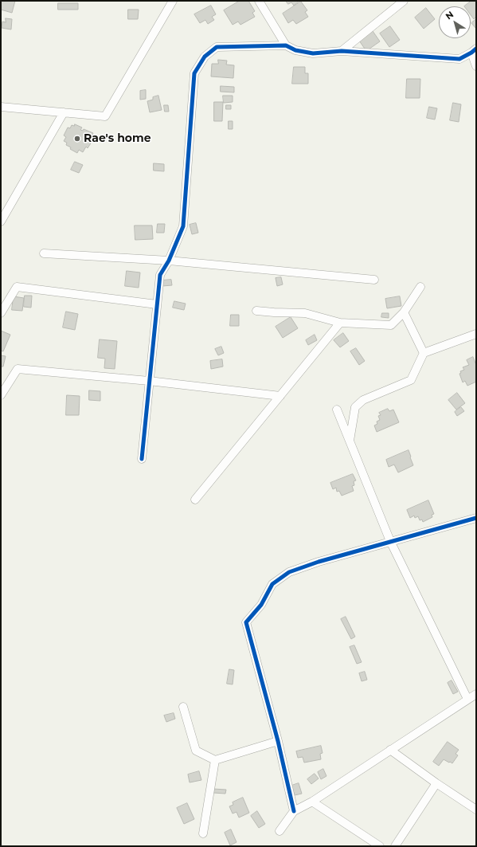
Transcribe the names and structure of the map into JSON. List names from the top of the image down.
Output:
{
  "places": ["Rae's home"],
  "north": "top left"
}
